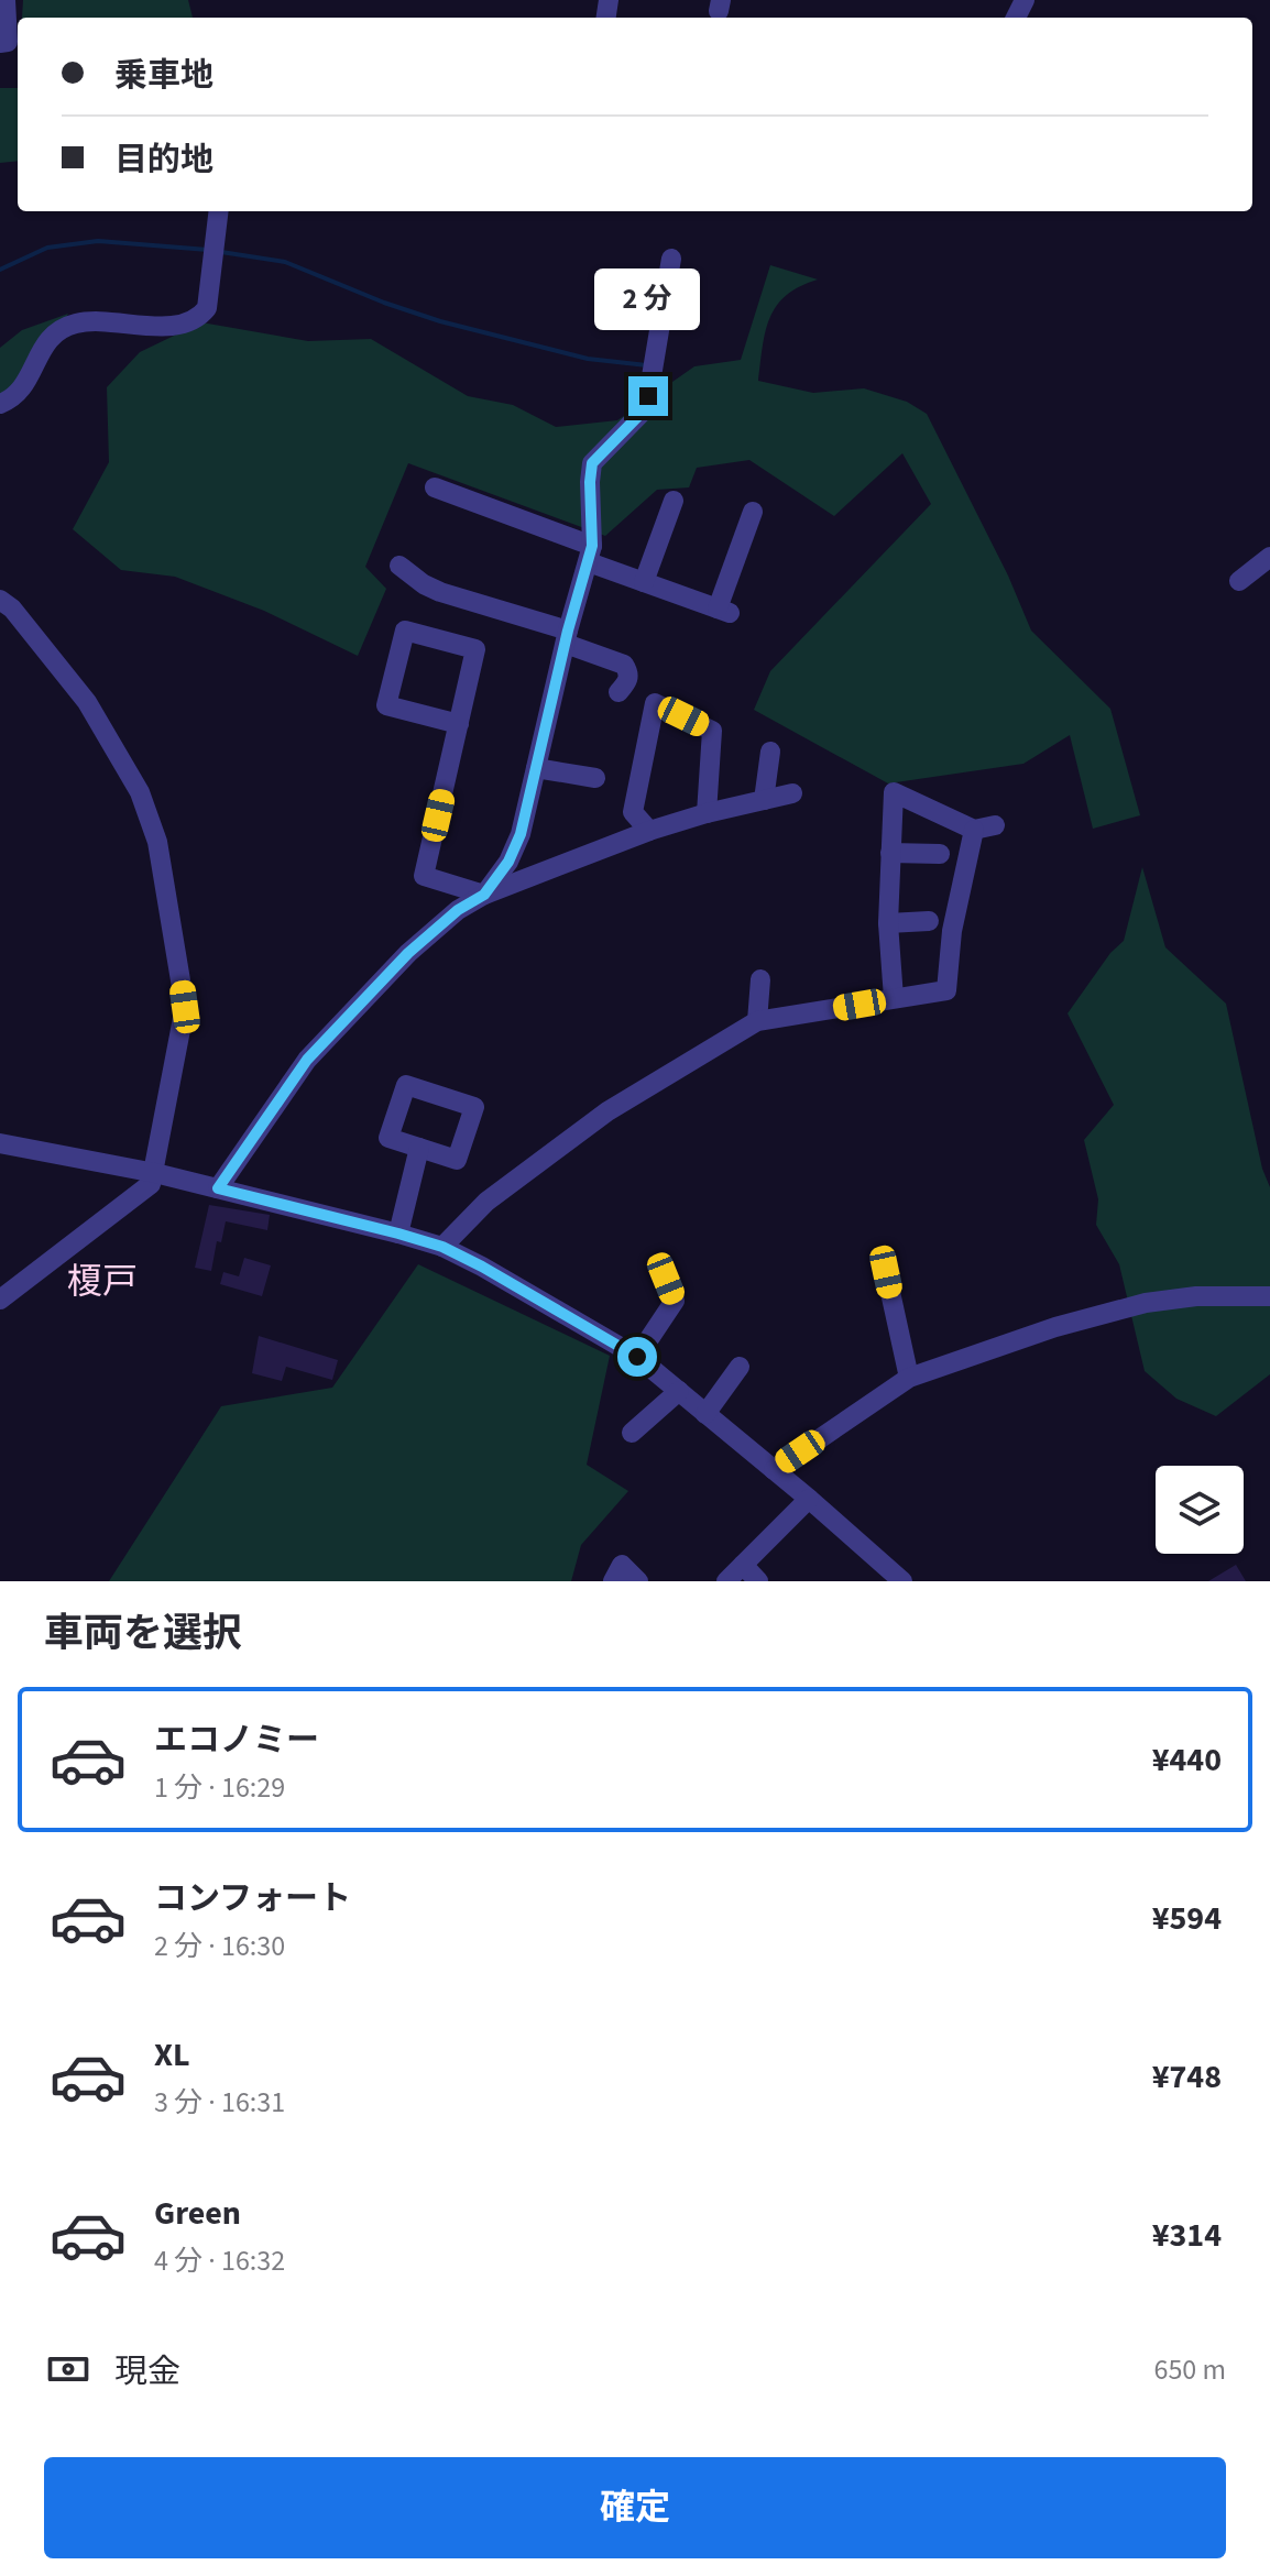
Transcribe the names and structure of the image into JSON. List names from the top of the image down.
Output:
{
  "districts": ["榎戸"],
  "page": {
    "banner": ["乗車地", "目的地"],
    "bubble": "2 分",
    "heading": "車両を選択",
    "list": [
      {
        "name": "エコノミー",
        "note": "1 分 · 16:29",
        "value": "¥440"
      },
      {
        "name": "コンフォート",
        "note": "2 分 · 16:30",
        "value": "¥594"
      },
      {
        "name": "XL",
        "note": "3 分 · 16:31",
        "value": "¥748"
      },
      {
        "name": "Green",
        "note": "4 分 · 16:32",
        "value": "¥314"
      }
    ],
    "pay": ["現金", "650 m"],
    "buttons": "確定"
  }
}
